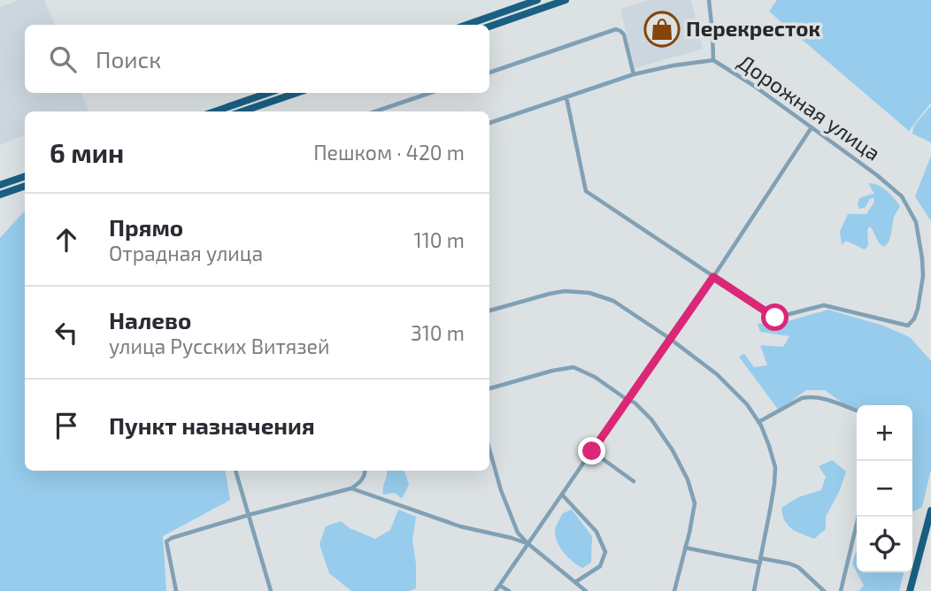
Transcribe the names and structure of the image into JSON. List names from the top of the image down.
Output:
{
  "streets": {
    "street": ["Дорожная улица"]
  },
  "places": {
    "shop": ["Перекресток"]
  },
  "page": {
    "search": "Поиск",
    "heading": ["6 мин", "Пешком · 420 m"],
    "list": [
      ["Прямо", "Отрадная улица", "110 m"],
      ["Налево", "улица Русских Витязей", "310 m"],
      "Пункт назначения"
    ],
    "map_buttons": ["+", "−"]
  }
}
